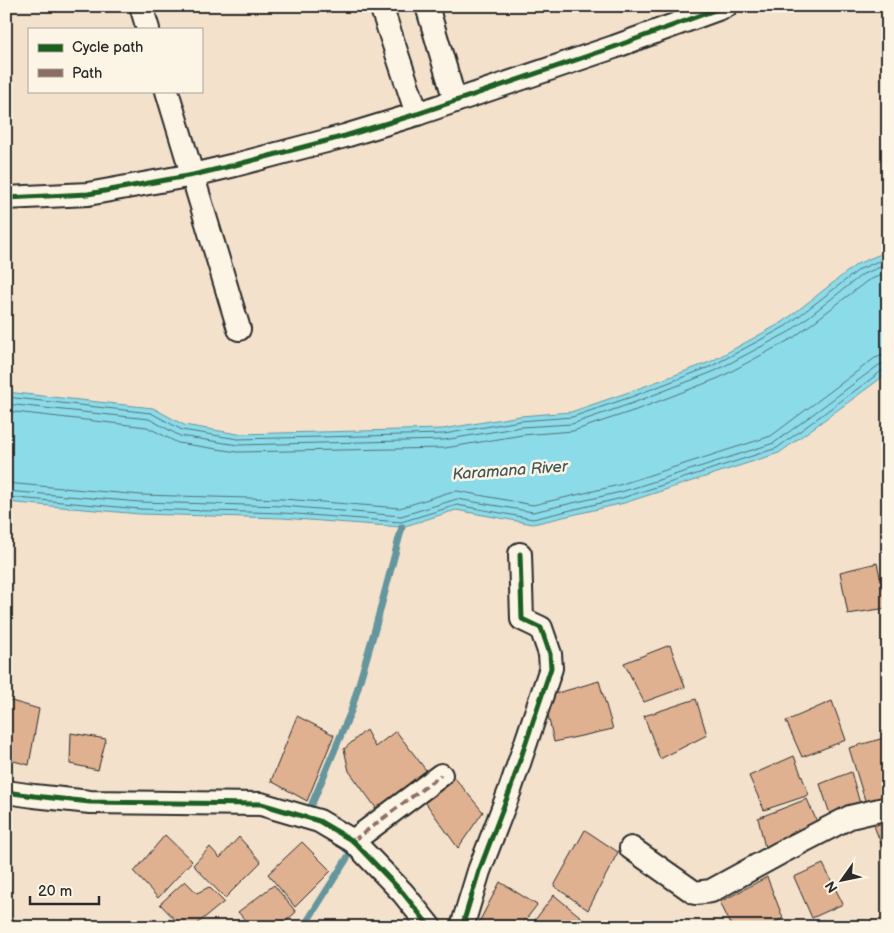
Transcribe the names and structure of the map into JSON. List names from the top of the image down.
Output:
{
  "water": ["Karamana River"],
  "legend": ["Cycle path", "Path"],
  "scale_bar": "20 m",
  "north": "bottom left"
}
